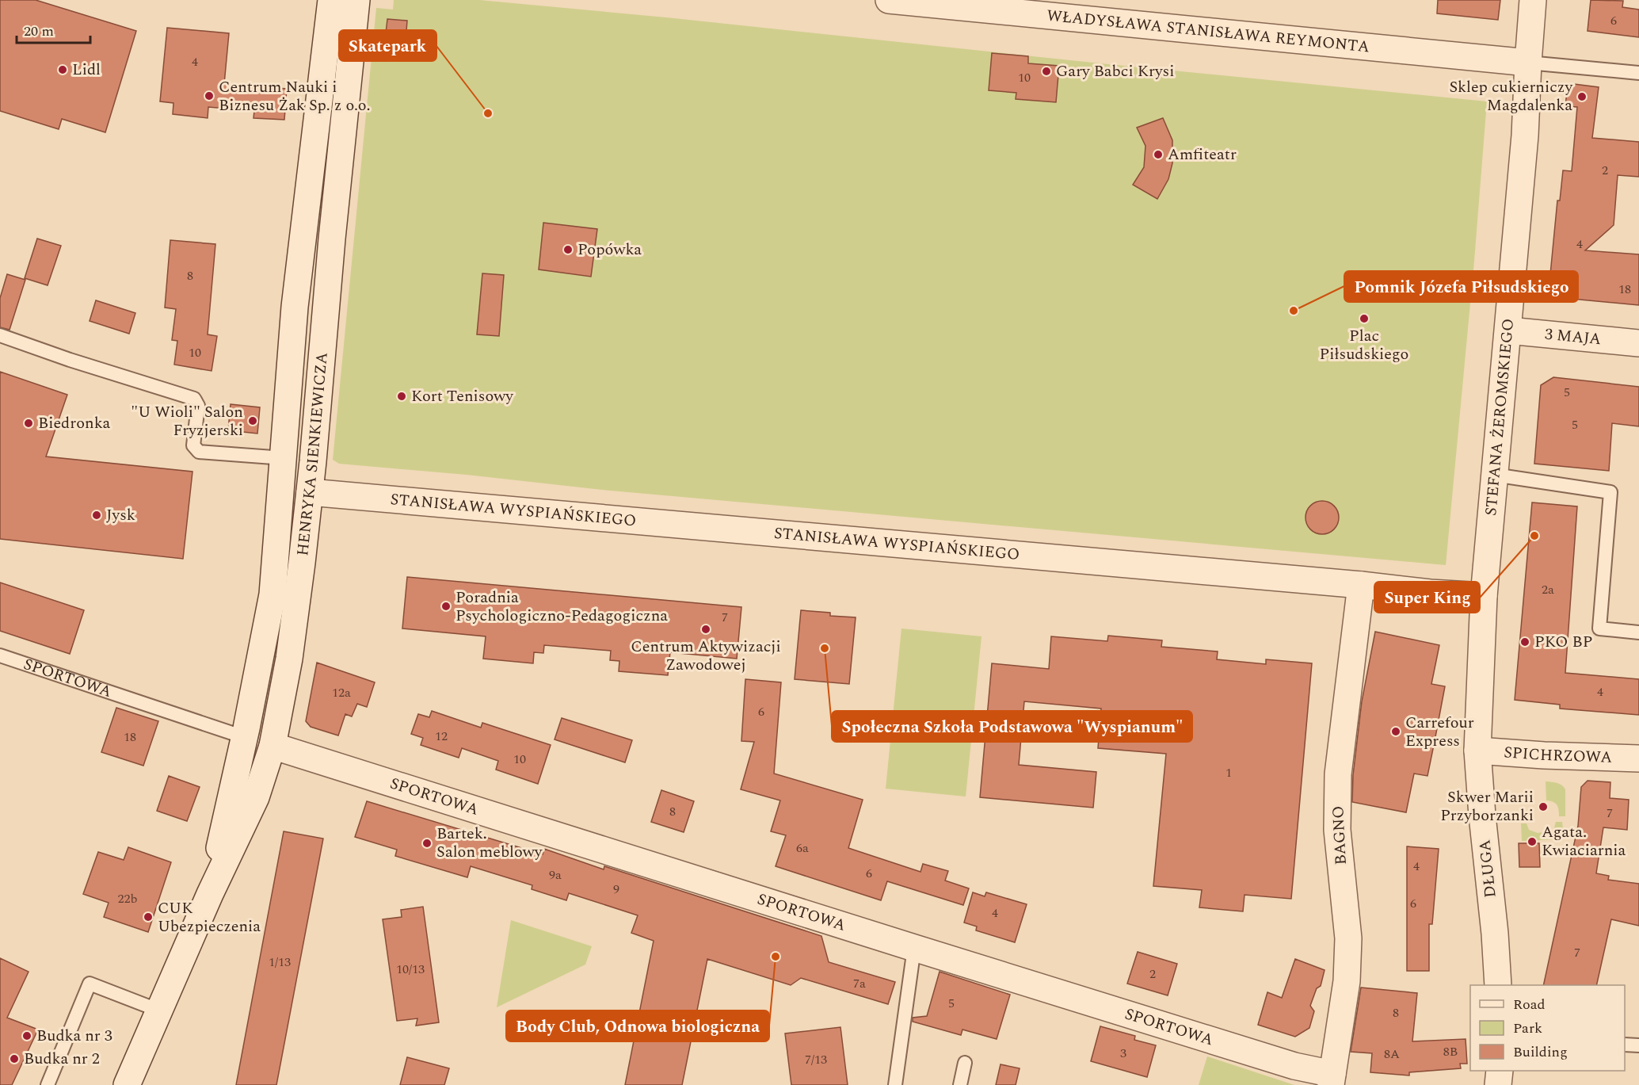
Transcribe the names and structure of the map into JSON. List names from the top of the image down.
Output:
{
  "streets": {
    "street": [
      "WŁADYSŁAWA STANISŁAWA REYMONTA",
      "3 MAJA",
      "STEFANA ŻEROMSKIEGO",
      "HENRYKA SIENKIEWICZA",
      "STANISŁAWA WYSPIAŃSKIEGO",
      "SPORTOWA",
      "SPICHRZOWA",
      "BAGNO",
      "DŁUGA"
    ]
  },
  "crossings": [
    ["WŁADYSŁAWA STANISŁAWA REYMONTA", "STEFANA ŻEROMSKIEGO"],
    ["3 MAJA", "STEFANA ŻEROMSKIEGO"],
    ["STEFANA ŻEROMSKIEGO", "STANISŁAWA WYSPIAŃSKIEGO"],
    ["STEFANA ŻEROMSKIEGO", "SPICHRZOWA"],
    ["STEFANA ŻEROMSKIEGO", "DŁUGA"],
    ["HENRYKA SIENKIEWICZA", "STANISŁAWA WYSPIAŃSKIEGO"],
    ["HENRYKA SIENKIEWICZA", "SPORTOWA"],
    ["STANISŁAWA WYSPIAŃSKIEGO", "BAGNO"],
    ["SPORTOWA", "BAGNO"],
    ["SPICHRZOWA", "DŁUGA"]
  ],
  "places": [
    "Lidl",
    "Gary Babci Krysi",
    "Centrum Nauki i Biznesu Żak Sp. z o.o.",
    "Sklep cukierniczy Magdalenka",
    "Skatepark",
    "Amfiteatr",
    "Popówka",
    "Pomnik Józefa Piłsudskiego",
    "Plac Piłsudskiego",
    "Kort Tenisowy",
    "\"U Wioli\" Salon Fryzjerski",
    "Biedronka",
    "Jysk",
    "Super King",
    "Poradnia Psychologiczno-Pedagogiczna",
    "Centrum Aktywizacji Zawodowej",
    "PKO BP",
    "Społeczna Szkoła Podstawowa \"Wyspianum\"",
    "Carrefour Express",
    "Skwer Marii Przyborzanki",
    "Agata. Kwiaciarnia",
    "Bartek. Salon meblowy",
    "CUK Ubezpieczenia",
    "Body Club, Odnowa biologiczna",
    "Budka nr 3",
    "Budka nr 2"
  ],
  "house_numbers": [
    "6",
    "4",
    "10",
    "2",
    "4",
    "8",
    "18",
    "10",
    "5",
    "5",
    "2a",
    "7",
    "4",
    "12a",
    "6",
    "12",
    "18",
    "10",
    "1",
    "8",
    "7",
    "6a",
    "4",
    "6",
    "9a",
    "9",
    "22b",
    "6",
    "4",
    "7",
    "1/13",
    "10/13",
    "2",
    "7a",
    "5",
    "8",
    "8B",
    "3",
    "8A",
    "7/13"
  ],
  "legend": ["Road", "Park", "Building"],
  "scale_bar": "20 m"
}
